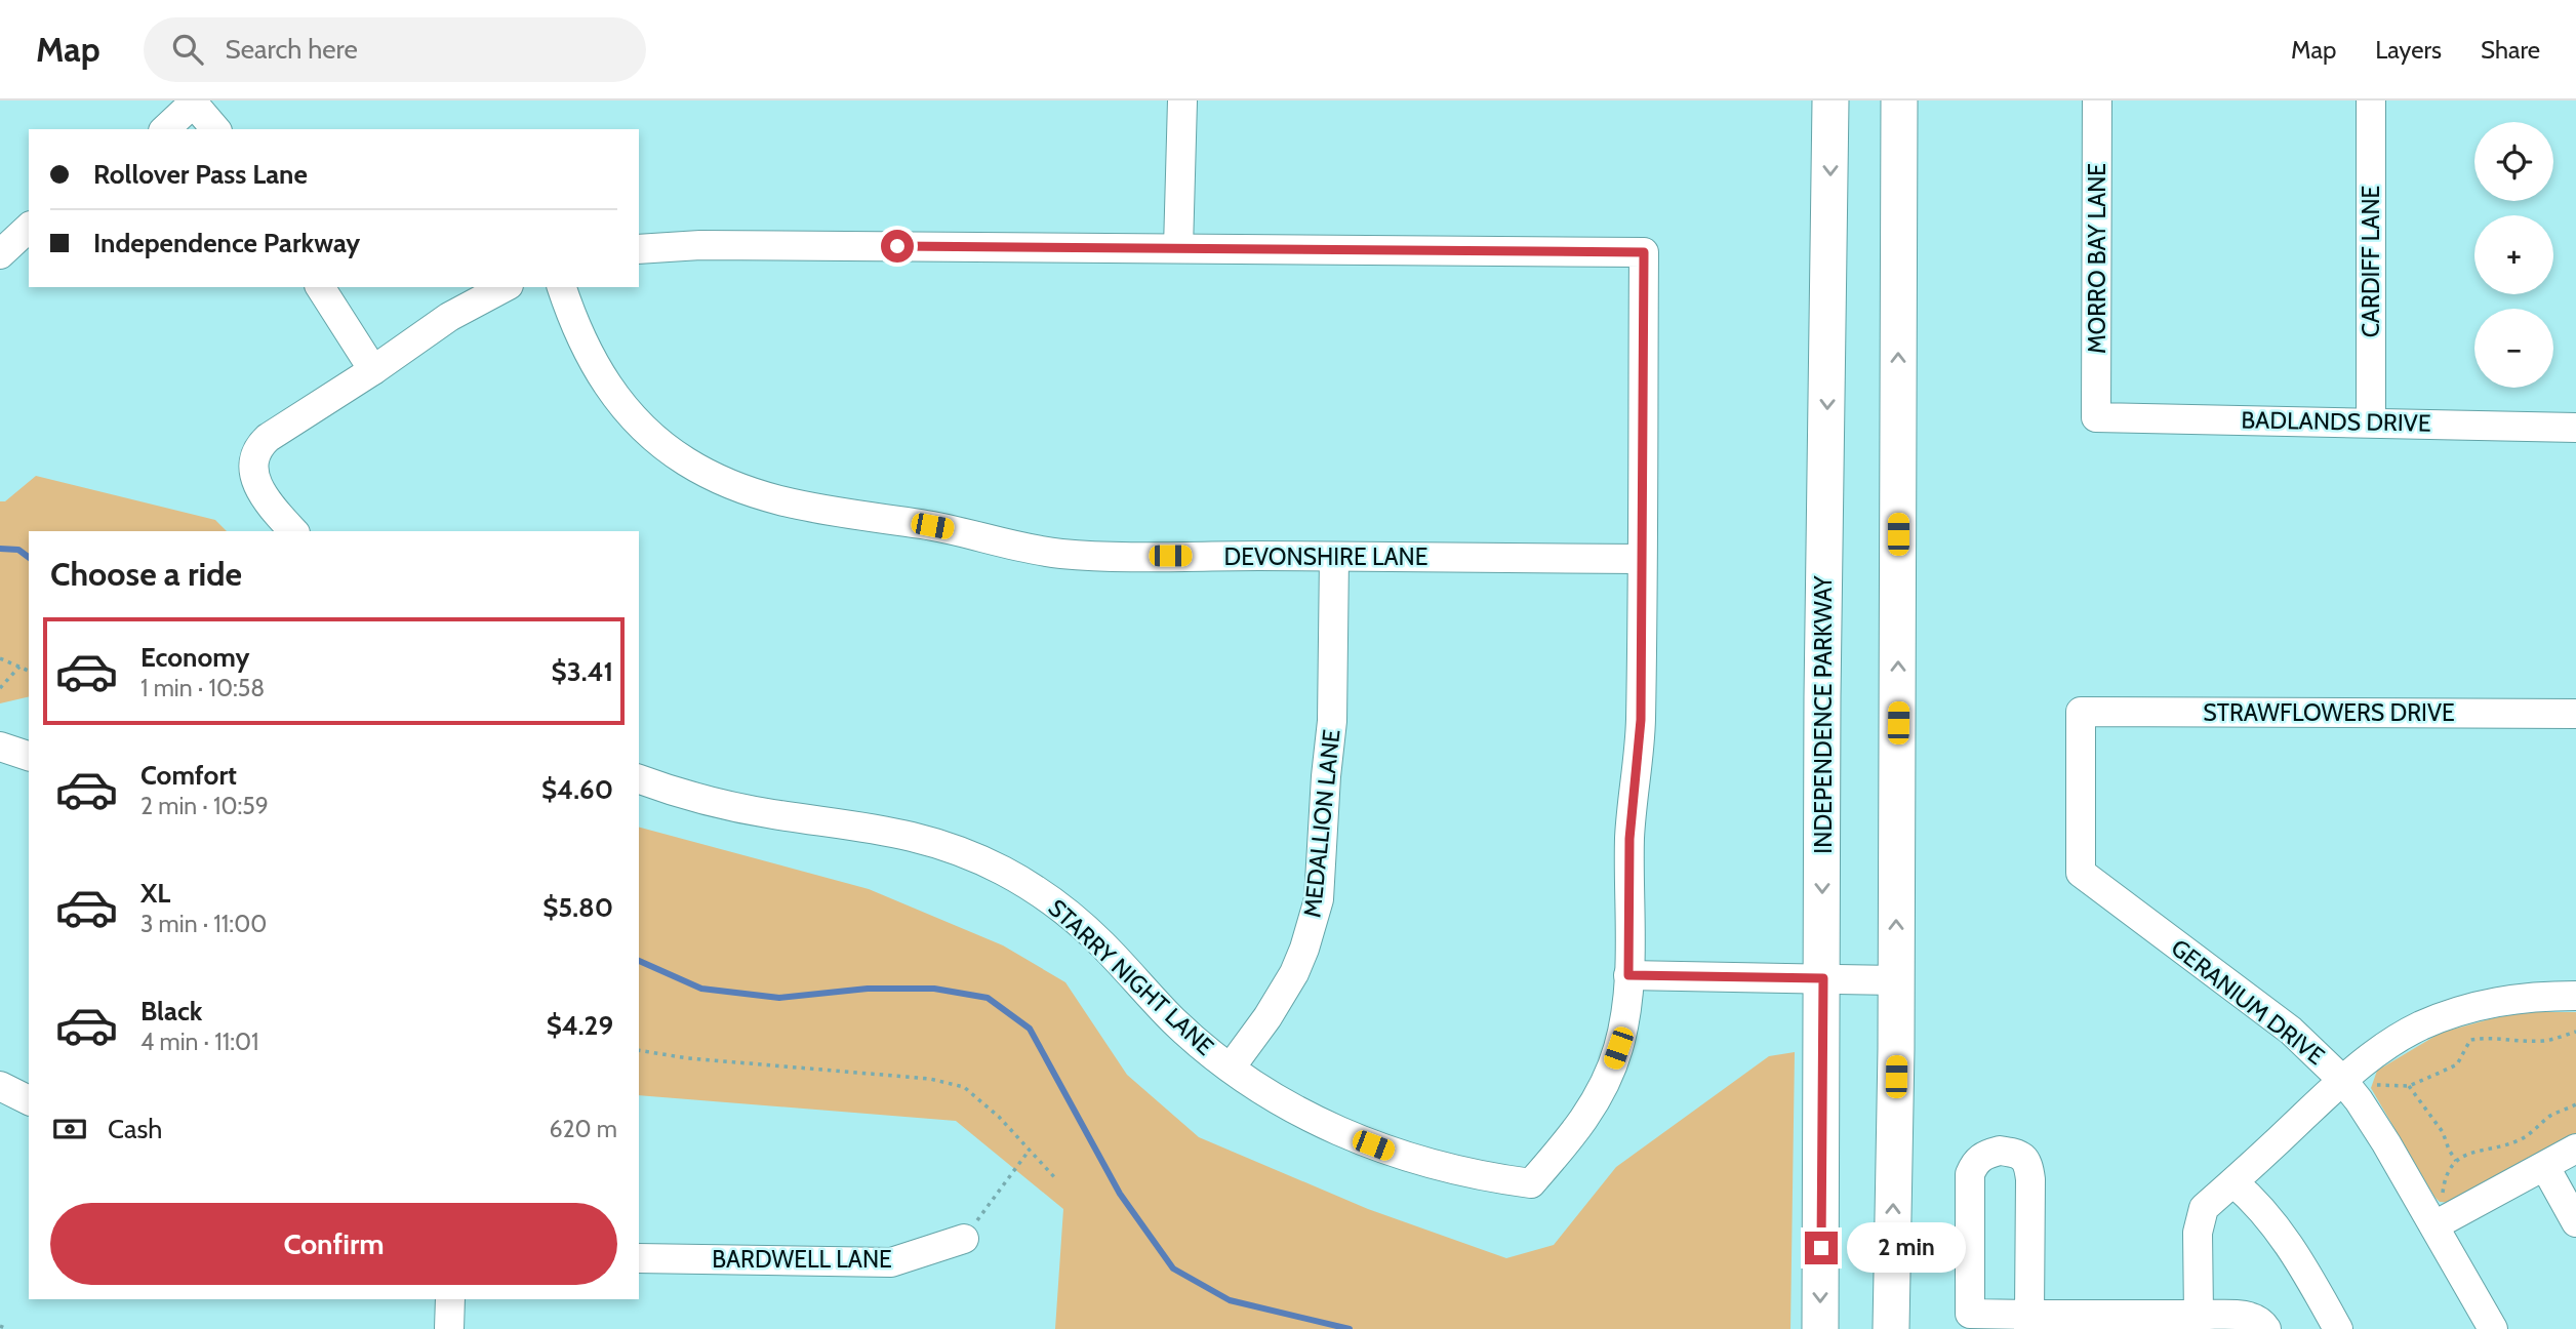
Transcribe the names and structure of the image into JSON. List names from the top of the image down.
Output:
{
  "streets": {
    "main road": ["INDEPENDENCE PARKWAY"],
    "street": [
      "MORRO BAY LANE",
      "CARDIFF LANE",
      "BADLANDS DRIVE",
      "DEVONSHIRE LANE",
      "STRAWFLOWERS DRIVE",
      "MEDALLION LANE",
      "STARRY NIGHT LANE",
      "GERANIUM DRIVE",
      "BARDWELL LANE"
    ]
  },
  "crossings": [
    ["MORRO BAY LANE", "BADLANDS DRIVE"],
    ["CARDIFF LANE", "BADLANDS DRIVE"],
    ["DEVONSHIRE LANE", "MEDALLION LANE"],
    ["STRAWFLOWERS DRIVE", "GERANIUM DRIVE"],
    ["MEDALLION LANE", "STARRY NIGHT LANE"]
  ],
  "page": {
    "header": "Map",
    "search": "Search here",
    "nav": ["Map", "Layers", "Share"],
    "map_buttons": ["+", "−"],
    "banner": ["Rollover Pass Lane", "Independence Parkway"],
    "heading": "Choose a ride",
    "list": [
      {
        "name": "Economy",
        "note": "1 min · 10:58",
        "value": "$3.41"
      },
      {
        "name": "Comfort",
        "note": "2 min · 10:59",
        "value": "$4.60"
      },
      {
        "name": "XL",
        "note": "3 min · 11:00",
        "value": "$5.80"
      },
      {
        "name": "Black",
        "note": "4 min · 11:01",
        "value": "$4.29"
      }
    ],
    "pay": ["Cash", "620 m"],
    "buttons": "Confirm",
    "bubble": "2 min"
  }
}
